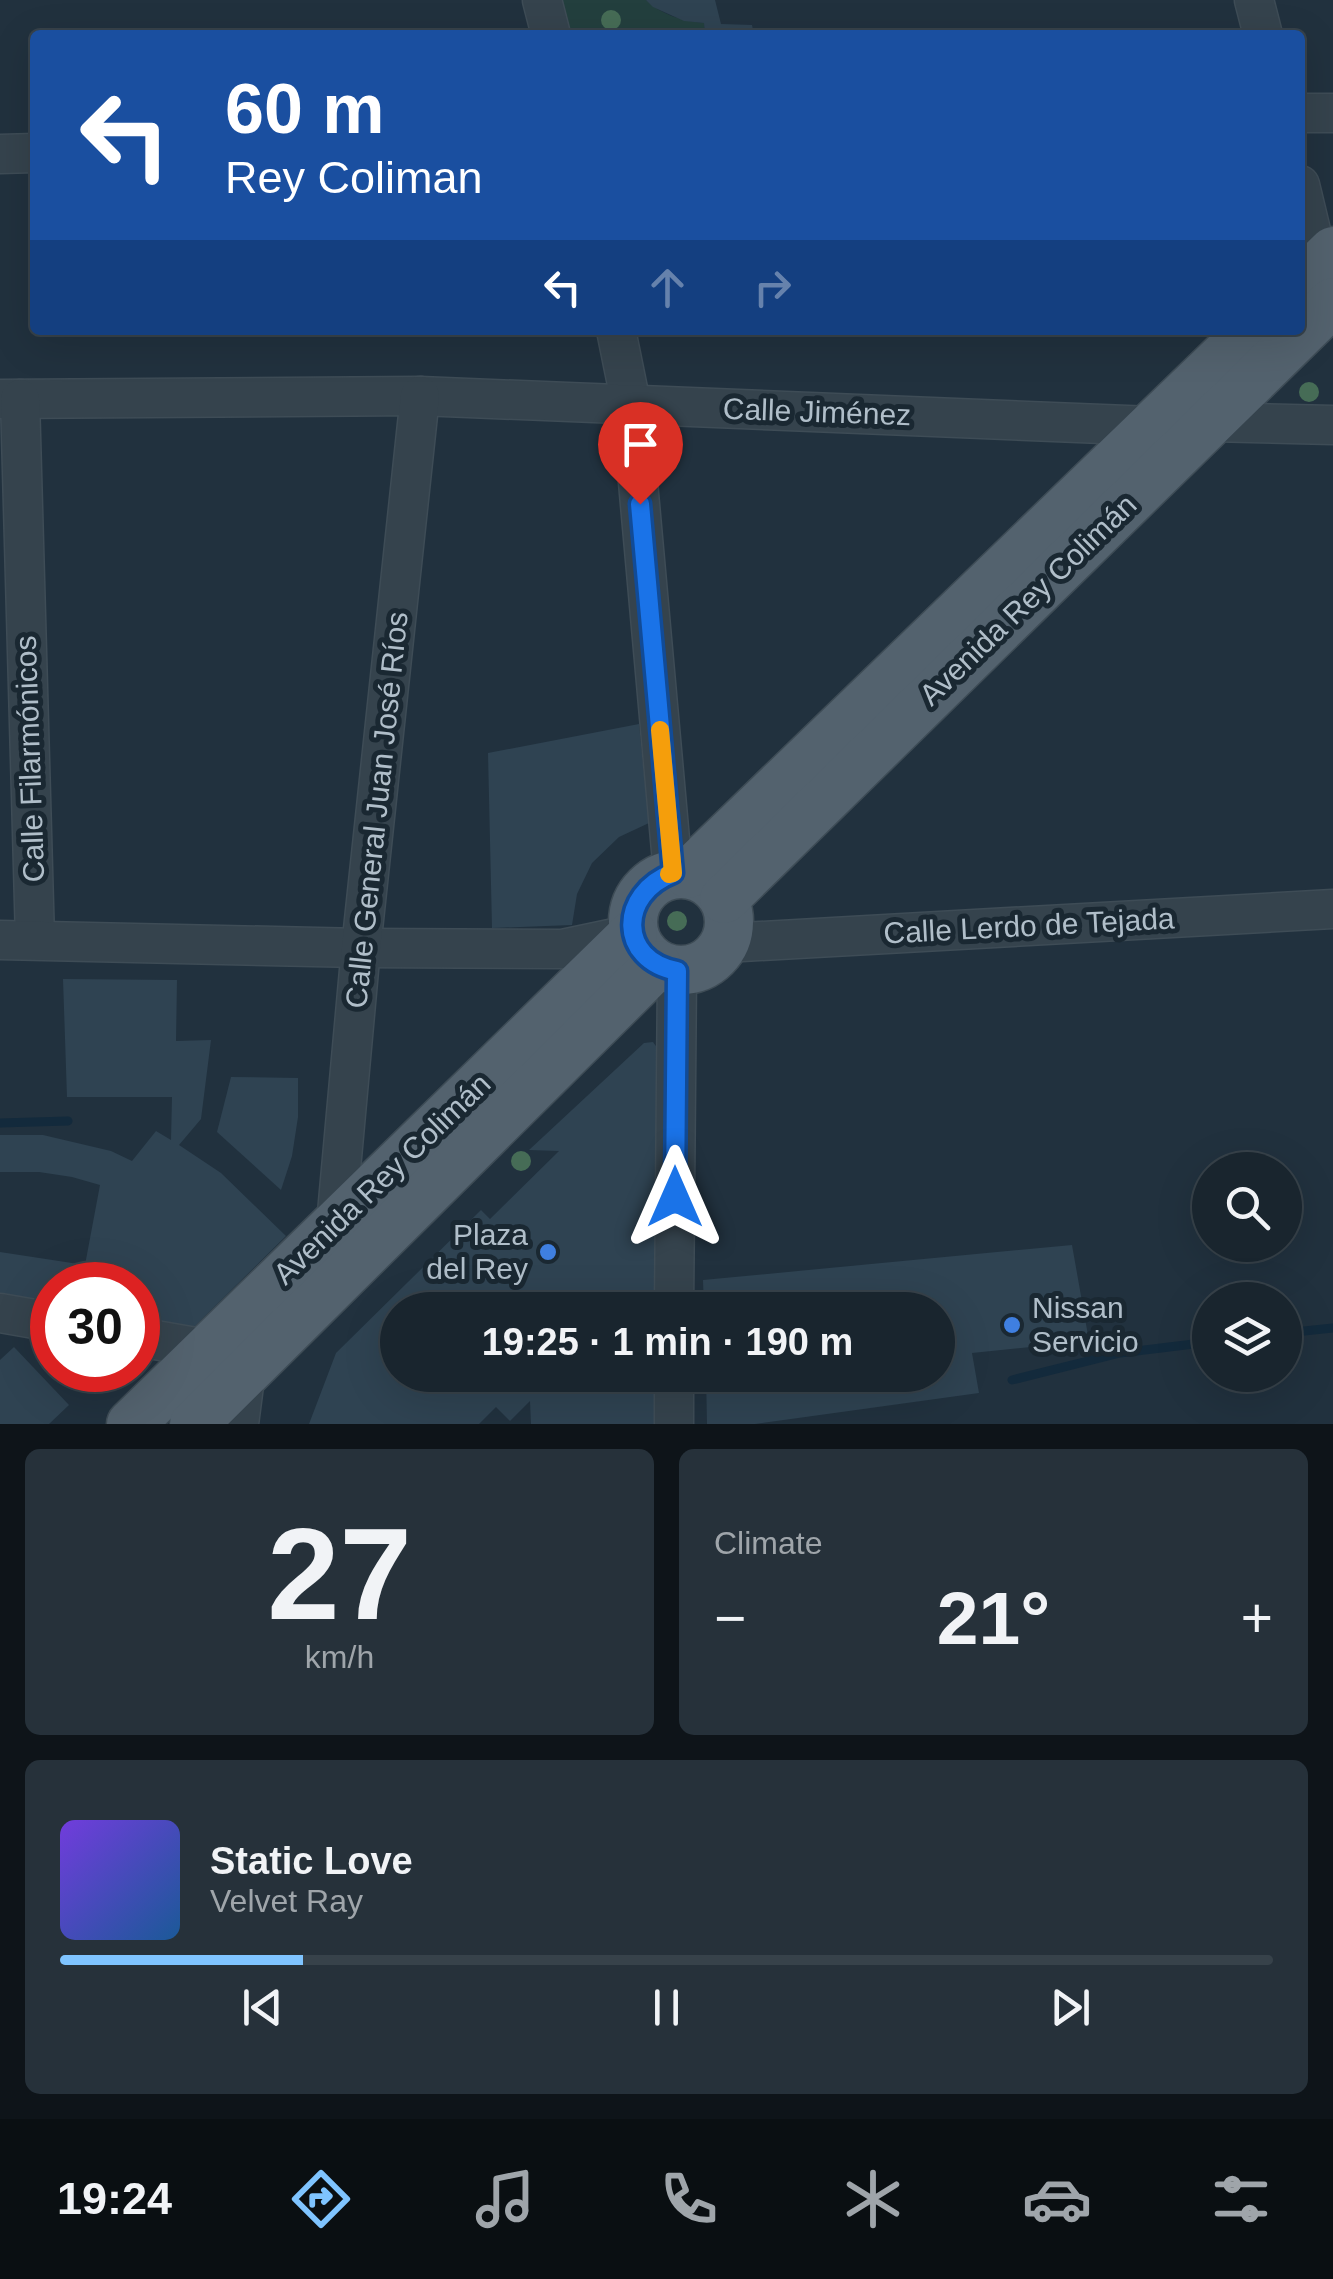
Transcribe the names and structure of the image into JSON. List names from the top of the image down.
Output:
{
  "streets": {
    "main road": ["Avenida Rey Colimán"],
    "street": [
      "Calle Jiménez",
      "Calle Filarmónicos",
      "Calle General Juan José Ríos",
      "Calle Lerdo de Tejada"
    ]
  },
  "crossings": [
    ["Calle Jiménez", "Avenida Rey Colimán"],
    ["Calle Jiménez", "Calle Filarmónicos"],
    ["Calle Jiménez", "Calle General Juan José Ríos"],
    ["Avenida Rey Colimán", "Calle General Juan José Ríos"],
    ["Avenida Rey Colimán", "Calle Lerdo de Tejada"]
  ],
  "places": ["Plaza del Rey", "Nissan Servicio"],
  "page": {
    "turn": ["60 m", "Rey Coliman"],
    "limit": "30",
    "trip": "19:25 · 1 min · 190 m",
    "tile": [
      ["27", "km/h"],
      "Climate"
    ],
    "heat": ["−", "21°", "+"],
    "song": ["Static Love", "Velvet Ray"],
    "tabs": "19:24"
  }
}
